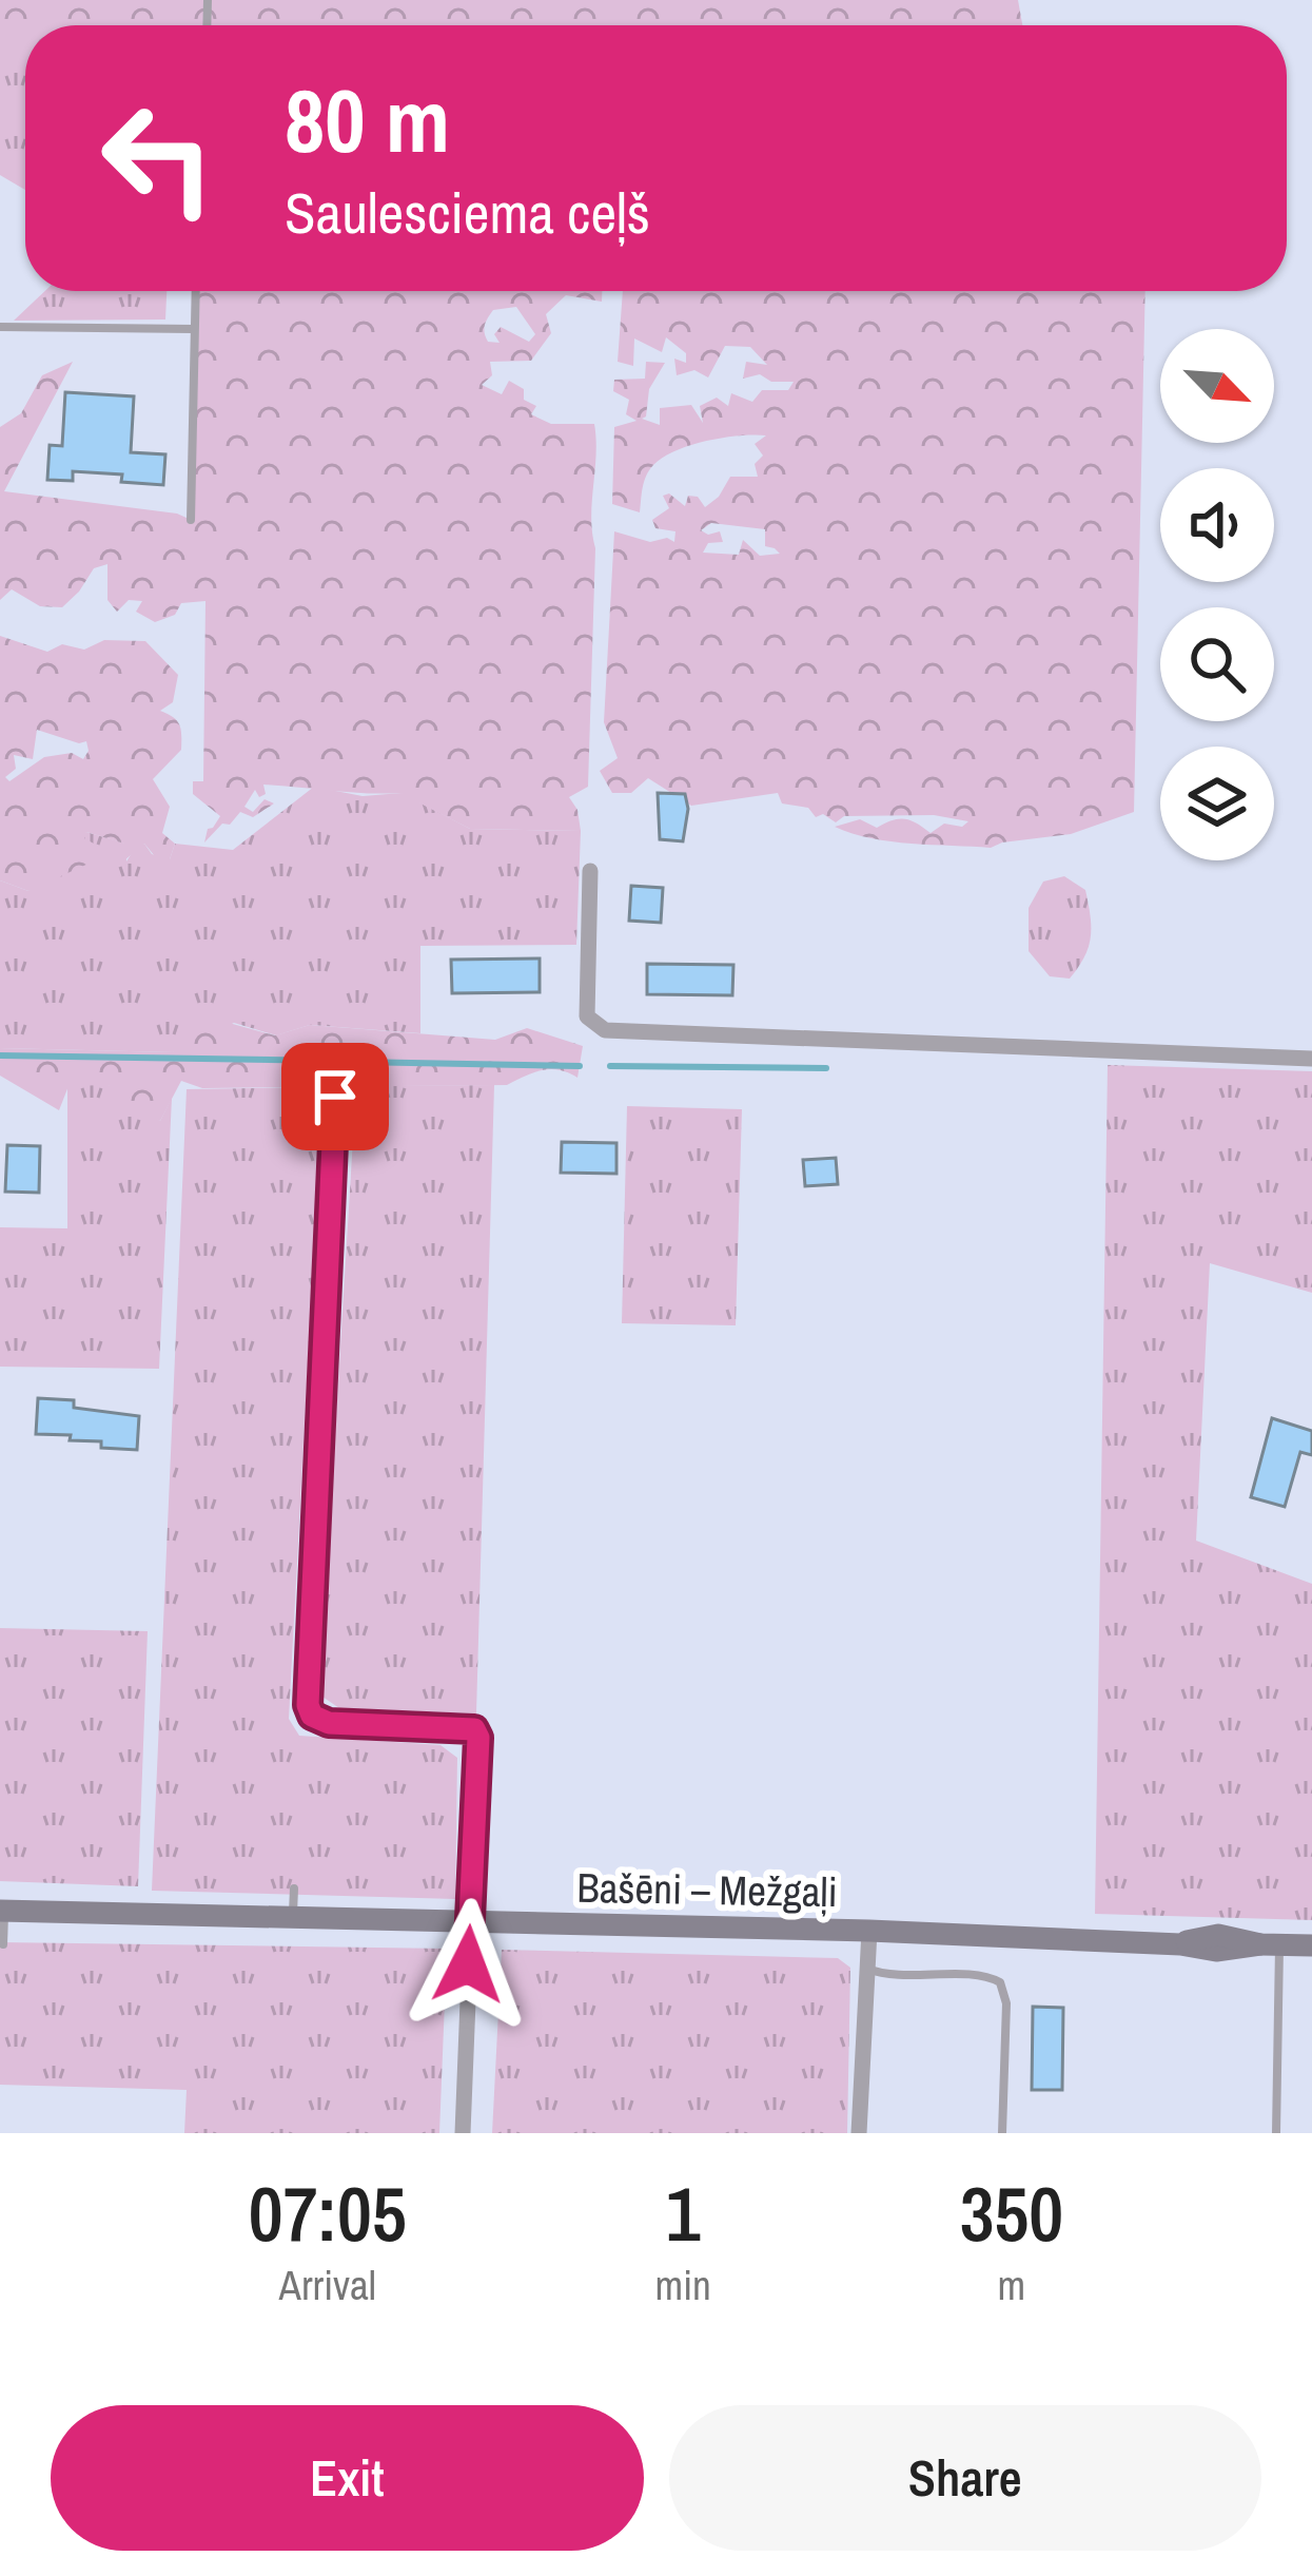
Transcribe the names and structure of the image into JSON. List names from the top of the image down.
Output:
{
  "streets": {
    "street": ["Bašēni – Mežgaļi"]
  },
  "north": "bottom right",
  "page": {
    "turn": ["80 m", "Saulesciema ceļš"],
    "eta": [
      "07:05",
      "Arrival",
      "1",
      "min",
      "350",
      "m"
    ],
    "buttons": ["Exit", "Share"]
  }
}
